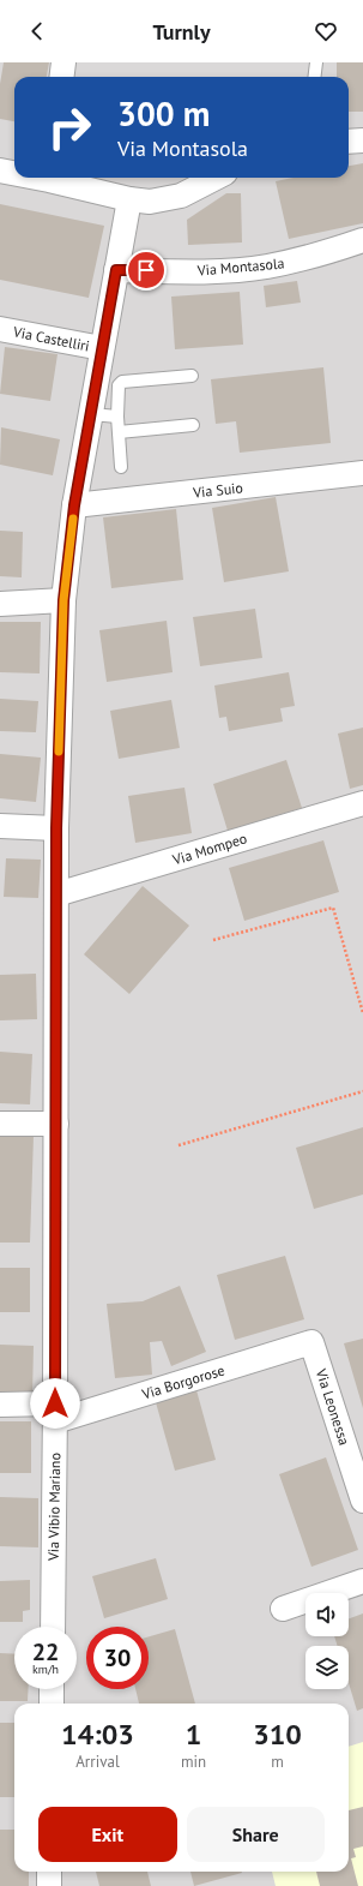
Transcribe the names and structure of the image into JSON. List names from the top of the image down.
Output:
{
  "streets": {
    "street": [
      "Via Montasola",
      "Via Castelliri",
      "Via Suio",
      "Via Mompeo",
      "Via Borgorose",
      "Via Leonessa",
      "Via Vibio Mariano"
    ]
  },
  "crossings": [
    ["Via Montasola", "Via Vibio Mariano"],
    ["Via Castelliri", "Via Vibio Mariano"],
    ["Via Suio", "Via Vibio Mariano"],
    ["Via Mompeo", "Via Vibio Mariano"],
    ["Via Borgorose", "Via Leonessa"],
    ["Via Borgorose", "Via Vibio Mariano"]
  ],
  "page": {
    "header": "Turnly",
    "turn": ["300 m", "Via Montasola"],
    "speed": "22 km/h",
    "limit": "30",
    "eta": [
      "14:03",
      "Arrival",
      "1",
      "min",
      "310",
      "m"
    ],
    "buttons": ["Exit", "Share"]
  }
}
